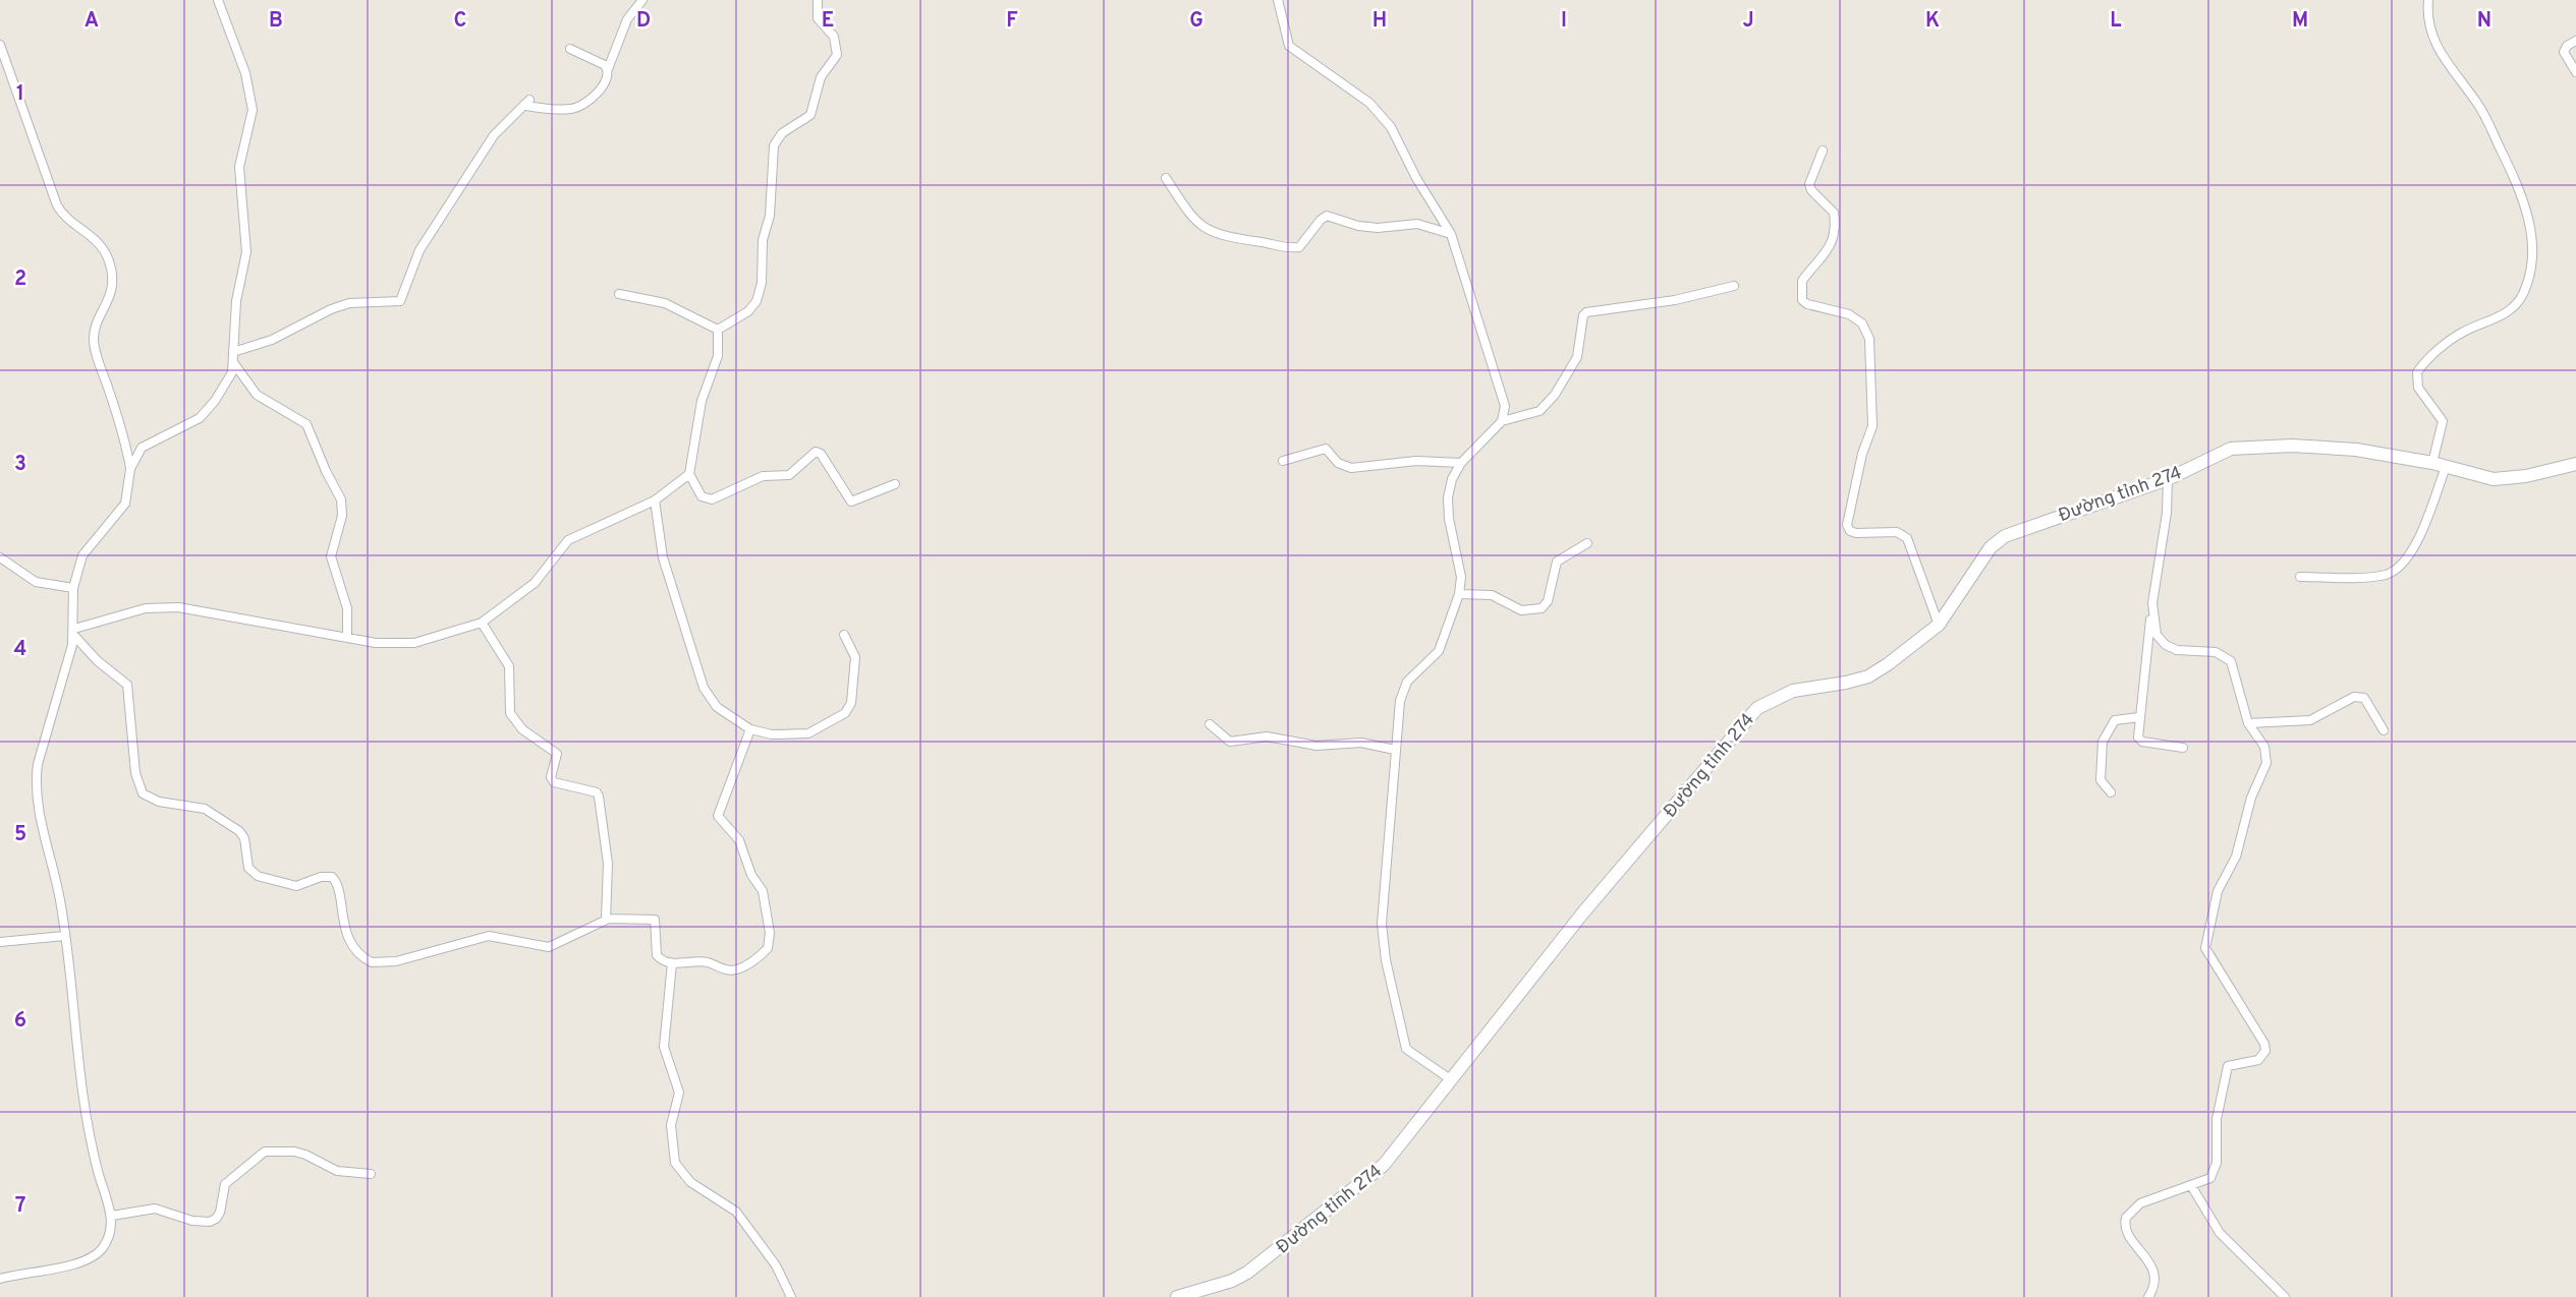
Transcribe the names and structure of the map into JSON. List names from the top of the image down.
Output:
{
  "streets": {
    "main road": ["Đường tỉnh 274"]
  },
  "grid": {
    "columns": [
      "A",
      "B",
      "C",
      "D",
      "E",
      "F",
      "G",
      "H",
      "I",
      "J",
      "K",
      "L",
      "M",
      "N"
    ],
    "rows": [
      "1",
      "2",
      "3",
      "4",
      "5",
      "6",
      "7"
    ]
  }
}
